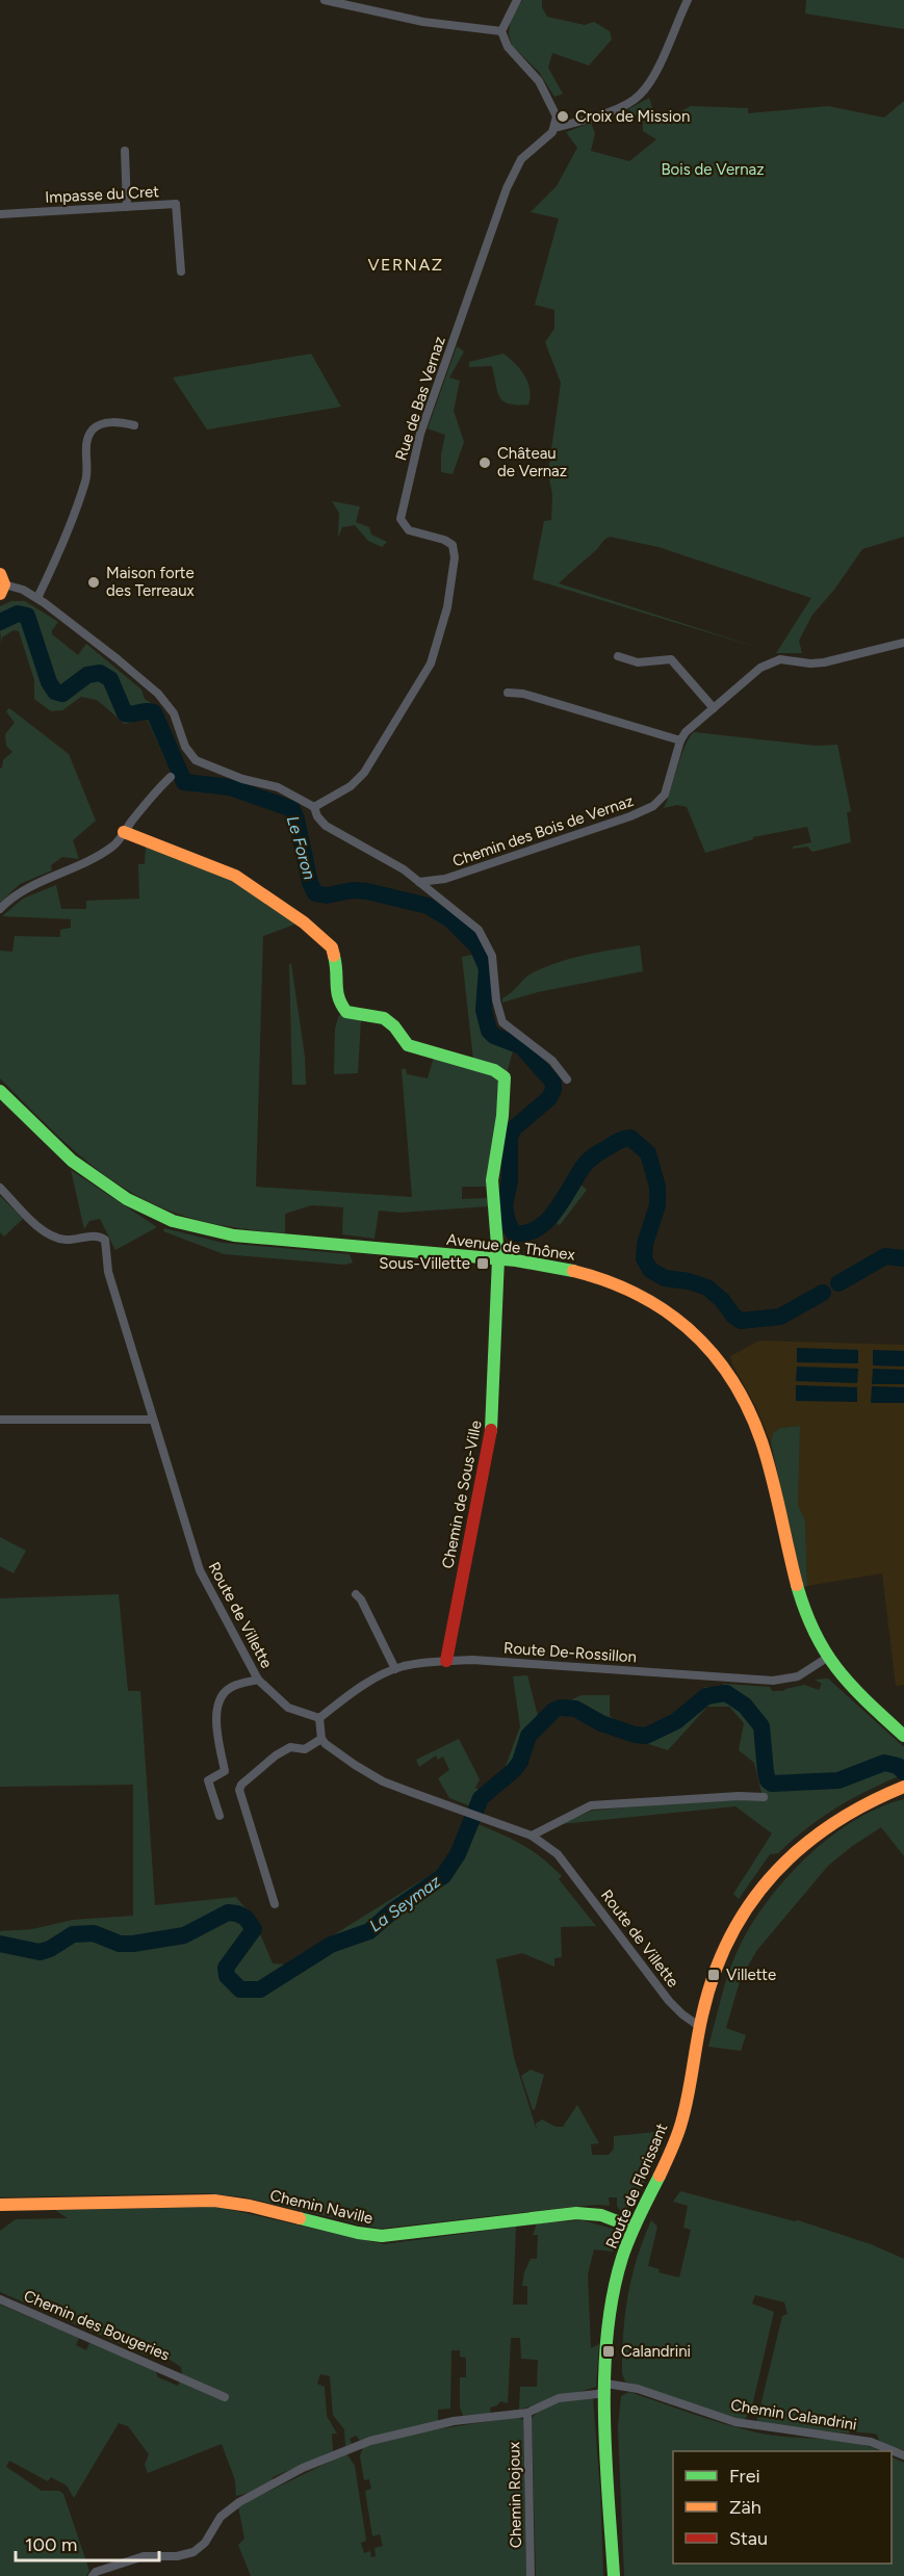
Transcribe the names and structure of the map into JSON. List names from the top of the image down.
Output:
{
  "streets": {
    "main road": [
      "Avenue de Thônex",
      "Chemin de Sous-Ville",
      "Route de Florissant",
      "Chemin Naville"
    ],
    "street": [
      "Impasse du Cret",
      "Rue de Bas Vernaz",
      "Chemin des Bois de Vernaz",
      "Route de Villette",
      "Route De-Rossillon",
      "Chemin des Bougeries",
      "Chemin Calandrini",
      "Chemin Rojoux"
    ]
  },
  "crossings": [
    ["Avenue de Thônex", "Chemin de Sous-Ville"],
    ["Avenue de Thônex", "Route De-Rossillon"],
    ["Chemin de Sous-Ville", "Route De-Rossillon"],
    ["Route de Villette", "Route De-Rossillon"],
    ["Route de Villette", "Route de Florissant"],
    ["Route de Florissant", "Chemin Naville"],
    ["Route de Florissant", "Chemin Calandrini"],
    ["Chemin Calandrini", "Chemin Rojoux"]
  ],
  "districts": ["VERNAZ"],
  "water": ["Le Foron", "La Seymaz"],
  "parks": ["Bois de Vernaz"],
  "places": {
    "other": ["Croix de Mission", "Château de Vernaz", "Maison forte des Terreaux"],
    "transit": ["Sous-Villette", "Villette", "Calandrini"]
  },
  "legend": ["Frei", "Zäh", "Stau"],
  "scale_bar": "100 m"
}
